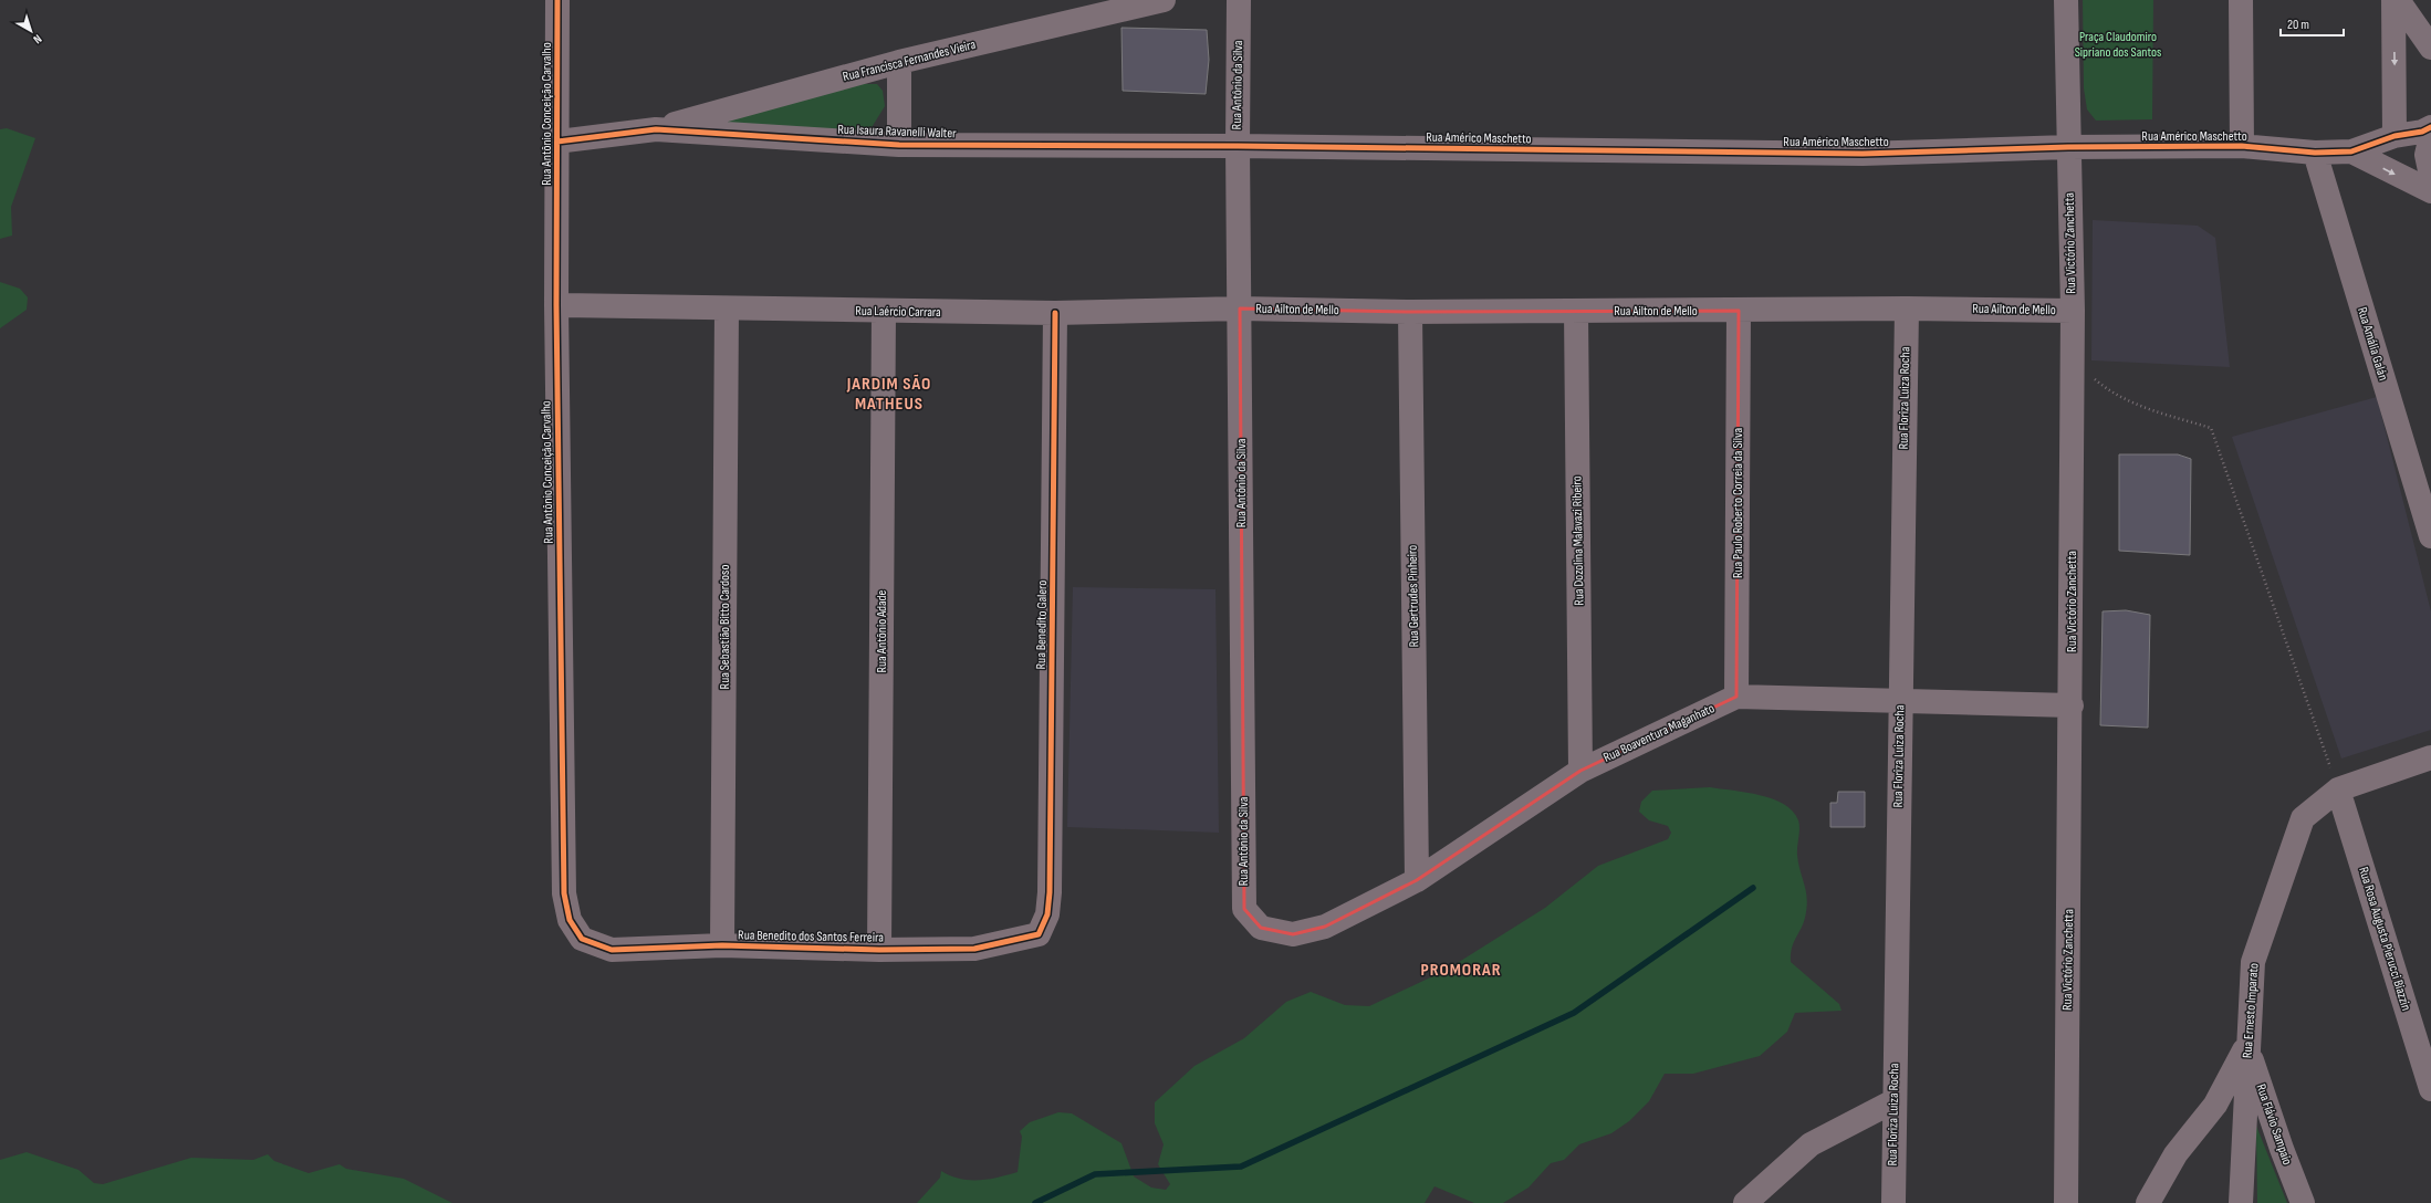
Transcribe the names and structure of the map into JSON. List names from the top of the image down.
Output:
{
  "streets": {
    "street": [
      "Rua Francisca Fernandes Vieira",
      "Rua Antônio da Silva",
      "Rua Antônio Conceição Carvalho",
      "Rua Isaura Ravanelli Walter",
      "Rua Américo Maschetto",
      "Rua Victório Zanchetta",
      "Rua Ailton de Mello",
      "Rua Laércio Carrara",
      "Rua Amália Galán",
      "Rua Floriza Luiza Rocha",
      "Rua Paulo Roberto Correia da Silva",
      "Rua Dozolina Malavazi Ribeiro",
      "Rua Gertrudes Pinheiro",
      "Rua Benedito Galero",
      "Rua Sebastião Bitto Cardoso",
      "Rua Antônio Adade",
      "Rua Boaventura Maganhato",
      "Rua Benedito dos Santos Ferreira",
      "Rua Rosa Augusta Pierucci Biazzin",
      "Rua Ernesto Imparato",
      "Rua Flávio Sampaio"
    ]
  },
  "crossings": [
    ["Rua Francisca Fernandes Vieira", "Rua Isaura Ravanelli Walter"],
    ["Rua Antônio da Silva", "Rua Isaura Ravanelli Walter"],
    ["Rua Antônio da Silva", "Rua Américo Maschetto"],
    ["Rua Antônio da Silva", "Rua Ailton de Mello"],
    ["Rua Antônio da Silva", "Rua Laércio Carrara"],
    ["Rua Antônio da Silva", "Rua Boaventura Maganhato"],
    ["Rua Antônio Conceição Carvalho", "Rua Isaura Ravanelli Walter"],
    ["Rua Antônio Conceição Carvalho", "Rua Laércio Carrara"],
    ["Rua Antônio Conceição Carvalho", "Rua Benedito dos Santos Ferreira"],
    ["Rua Isaura Ravanelli Walter", "Rua Américo Maschetto"],
    ["Rua Américo Maschetto", "Rua Victório Zanchetta"],
    ["Rua Américo Maschetto", "Rua Amália Galán"],
    ["Rua Victório Zanchetta", "Rua Ailton de Mello"],
    ["Rua Victório Zanchetta", "Rua Boaventura Maganhato"],
    ["Rua Ailton de Mello", "Rua Laércio Carrara"],
    ["Rua Ailton de Mello", "Rua Floriza Luiza Rocha"],
    ["Rua Ailton de Mello", "Rua Paulo Roberto Correia da Silva"],
    ["Rua Ailton de Mello", "Rua Dozolina Malavazi Ribeiro"],
    ["Rua Ailton de Mello", "Rua Gertrudes Pinheiro"],
    ["Rua Laércio Carrara", "Rua Benedito Galero"],
    ["Rua Laércio Carrara", "Rua Sebastião Bitto Cardoso"],
    ["Rua Laércio Carrara", "Rua Antônio Adade"],
    ["Rua Floriza Luiza Rocha", "Rua Boaventura Maganhato"],
    ["Rua Paulo Roberto Correia da Silva", "Rua Boaventura Maganhato"],
    ["Rua Dozolina Malavazi Ribeiro", "Rua Boaventura Maganhato"],
    ["Rua Gertrudes Pinheiro", "Rua Boaventura Maganhato"],
    ["Rua Benedito Galero", "Rua Benedito dos Santos Ferreira"],
    ["Rua Sebastião Bitto Cardoso", "Rua Benedito dos Santos Ferreira"],
    ["Rua Antônio Adade", "Rua Benedito dos Santos Ferreira"],
    ["Rua Rosa Augusta Pierucci Biazzin", "Rua Ernesto Imparato"],
    ["Rua Ernesto Imparato", "Rua Flávio Sampaio"]
  ],
  "districts": ["JARDIM SÃO MATHEUS", "PROMORAR"],
  "parks": ["Praça Claudomiro Sipriano dos Santos"],
  "scale_bar": "20 m",
  "north": "bottom right"
}
